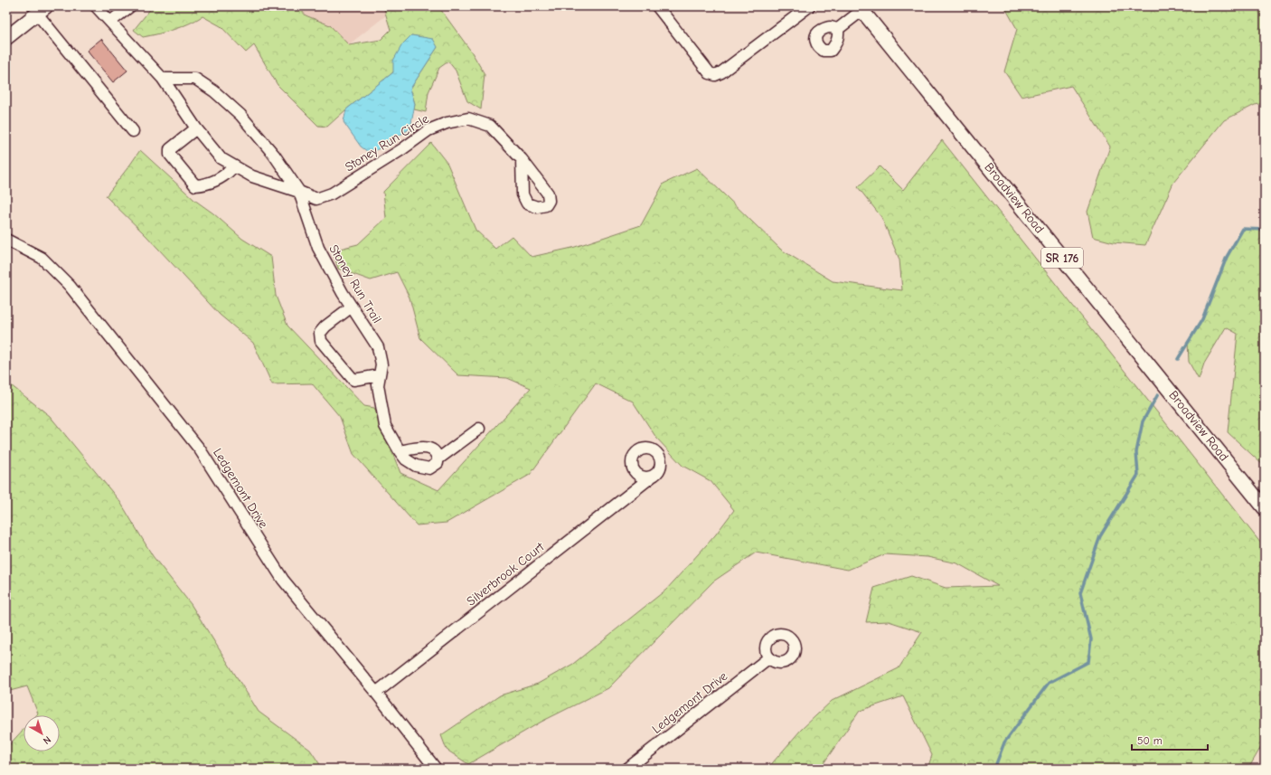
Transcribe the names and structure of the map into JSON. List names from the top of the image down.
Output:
{
  "streets": {
    "main road": ["Broadview Road", "SR 176"],
    "street": [
      "Stoney Run Circle",
      "Stoney Run Trail",
      "Ledgemont Drive",
      "Silverbrook Court"
    ]
  },
  "crossings": [
    ["Stoney Run Circle", "Stoney Run Trail"],
    ["Ledgemont Drive", "Silverbrook Court"]
  ],
  "scale_bar": "50 m",
  "north": "bottom right"
}
